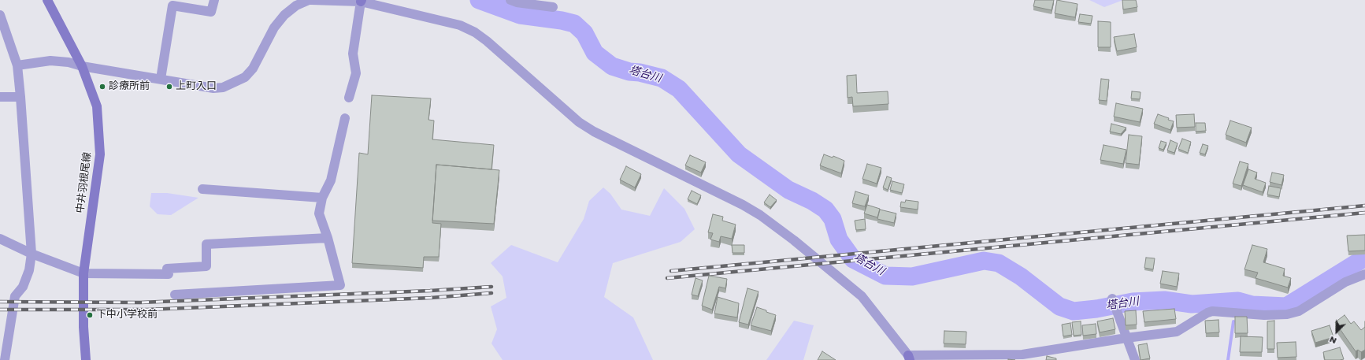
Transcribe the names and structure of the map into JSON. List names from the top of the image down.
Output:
{
  "streets": {
    "main road": ["中井羽根尾線"]
  },
  "water": ["塔台川"],
  "places": ["診療所前", "上町入口", "下中小学校前"],
  "north": "bottom left"
}
